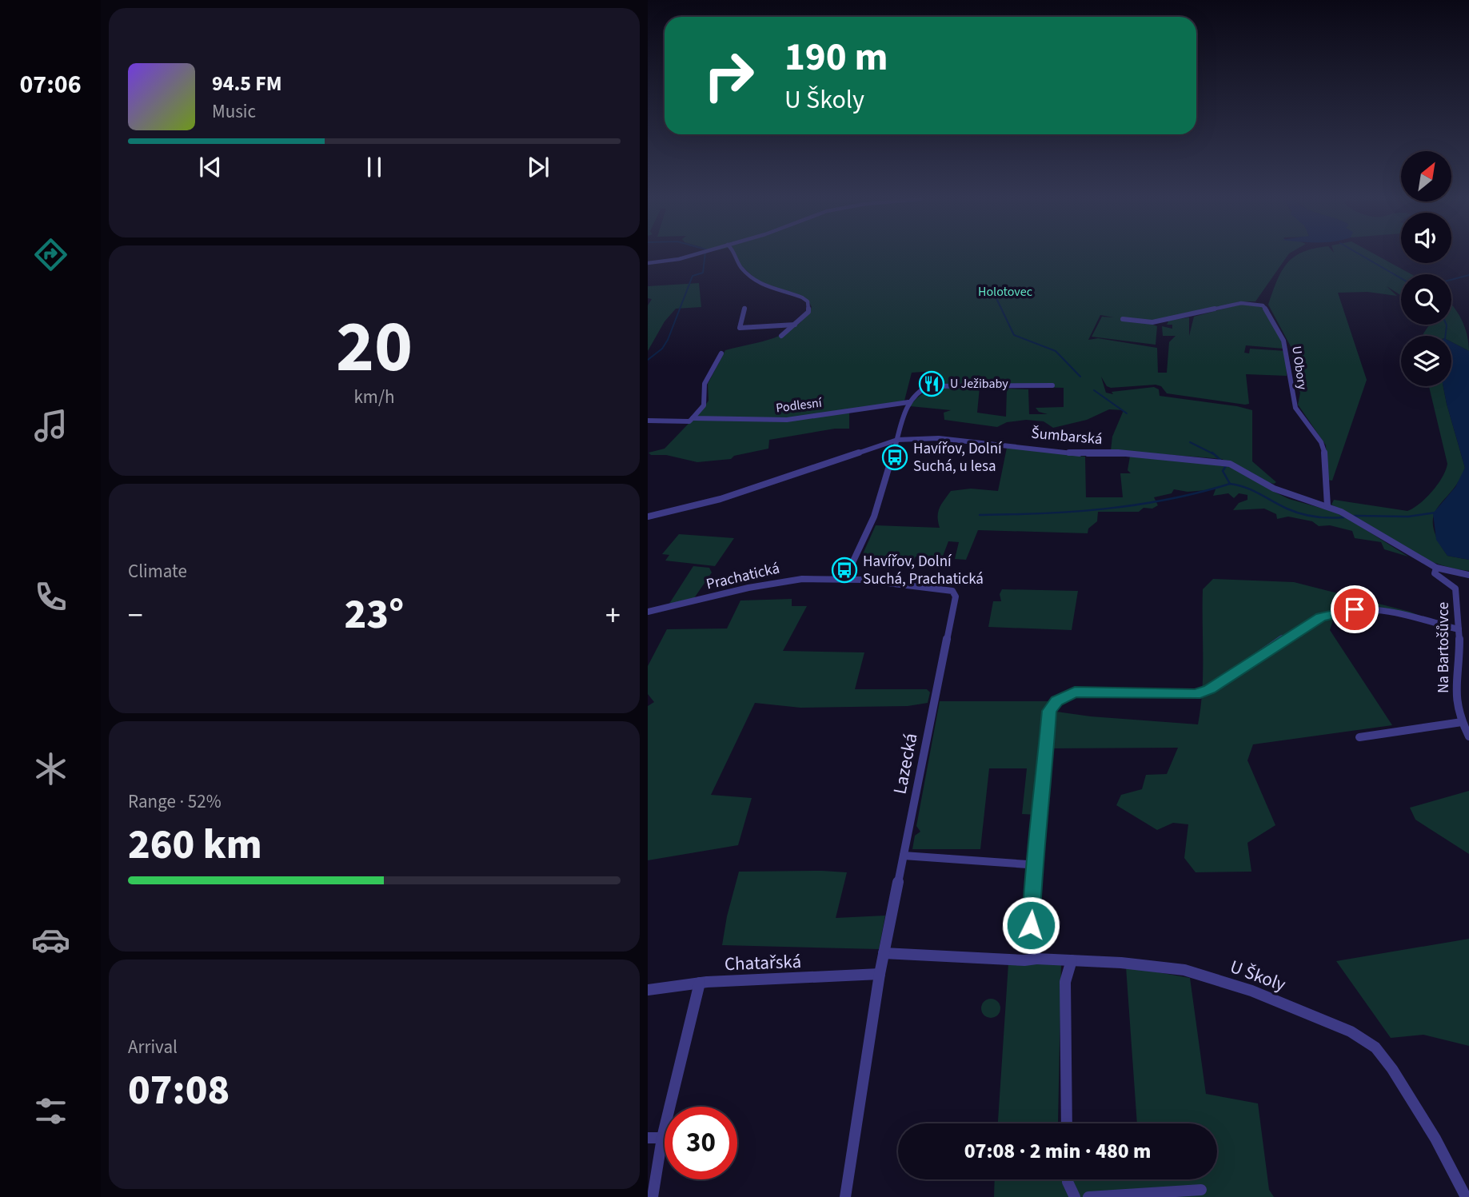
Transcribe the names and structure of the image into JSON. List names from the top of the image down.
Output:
{
  "streets": {
    "street": [
      "U Obory",
      "Podlesní",
      "Šumbarská",
      "Prachatická",
      "Na Bartošůvce",
      "Lazecká",
      "Chatařská",
      "U Školy"
    ]
  },
  "crossings": [
    ["U Obory", "Šumbarská"],
    ["Šumbarská", "Na Bartošůvce"],
    ["Prachatická", "Lazecká"],
    ["Lazecká", "Chatařská"],
    ["Lazecká", "U Školy"]
  ],
  "parks": ["Holotovec"],
  "places": {
    "restaurant": ["U Ježibaby"],
    "bus stop": ["Havířov, Dolní Suchá, u lesa", "Havířov, Dolní Suchá, Prachatická"]
  },
  "north": "top right",
  "page": {
    "tabs": "07:06",
    "turn": ["190 m", "U Školy"],
    "song": ["94.5 FM", "Music"],
    "tile": [
      ["20", "km/h"],
      "Climate",
      ["Range · 52%", "260 km"],
      ["Arrival", "07:08"]
    ],
    "heat": ["−", "23°", "+"],
    "limit": "30",
    "trip": "07:08 · 2 min · 480 m"
  }
}
